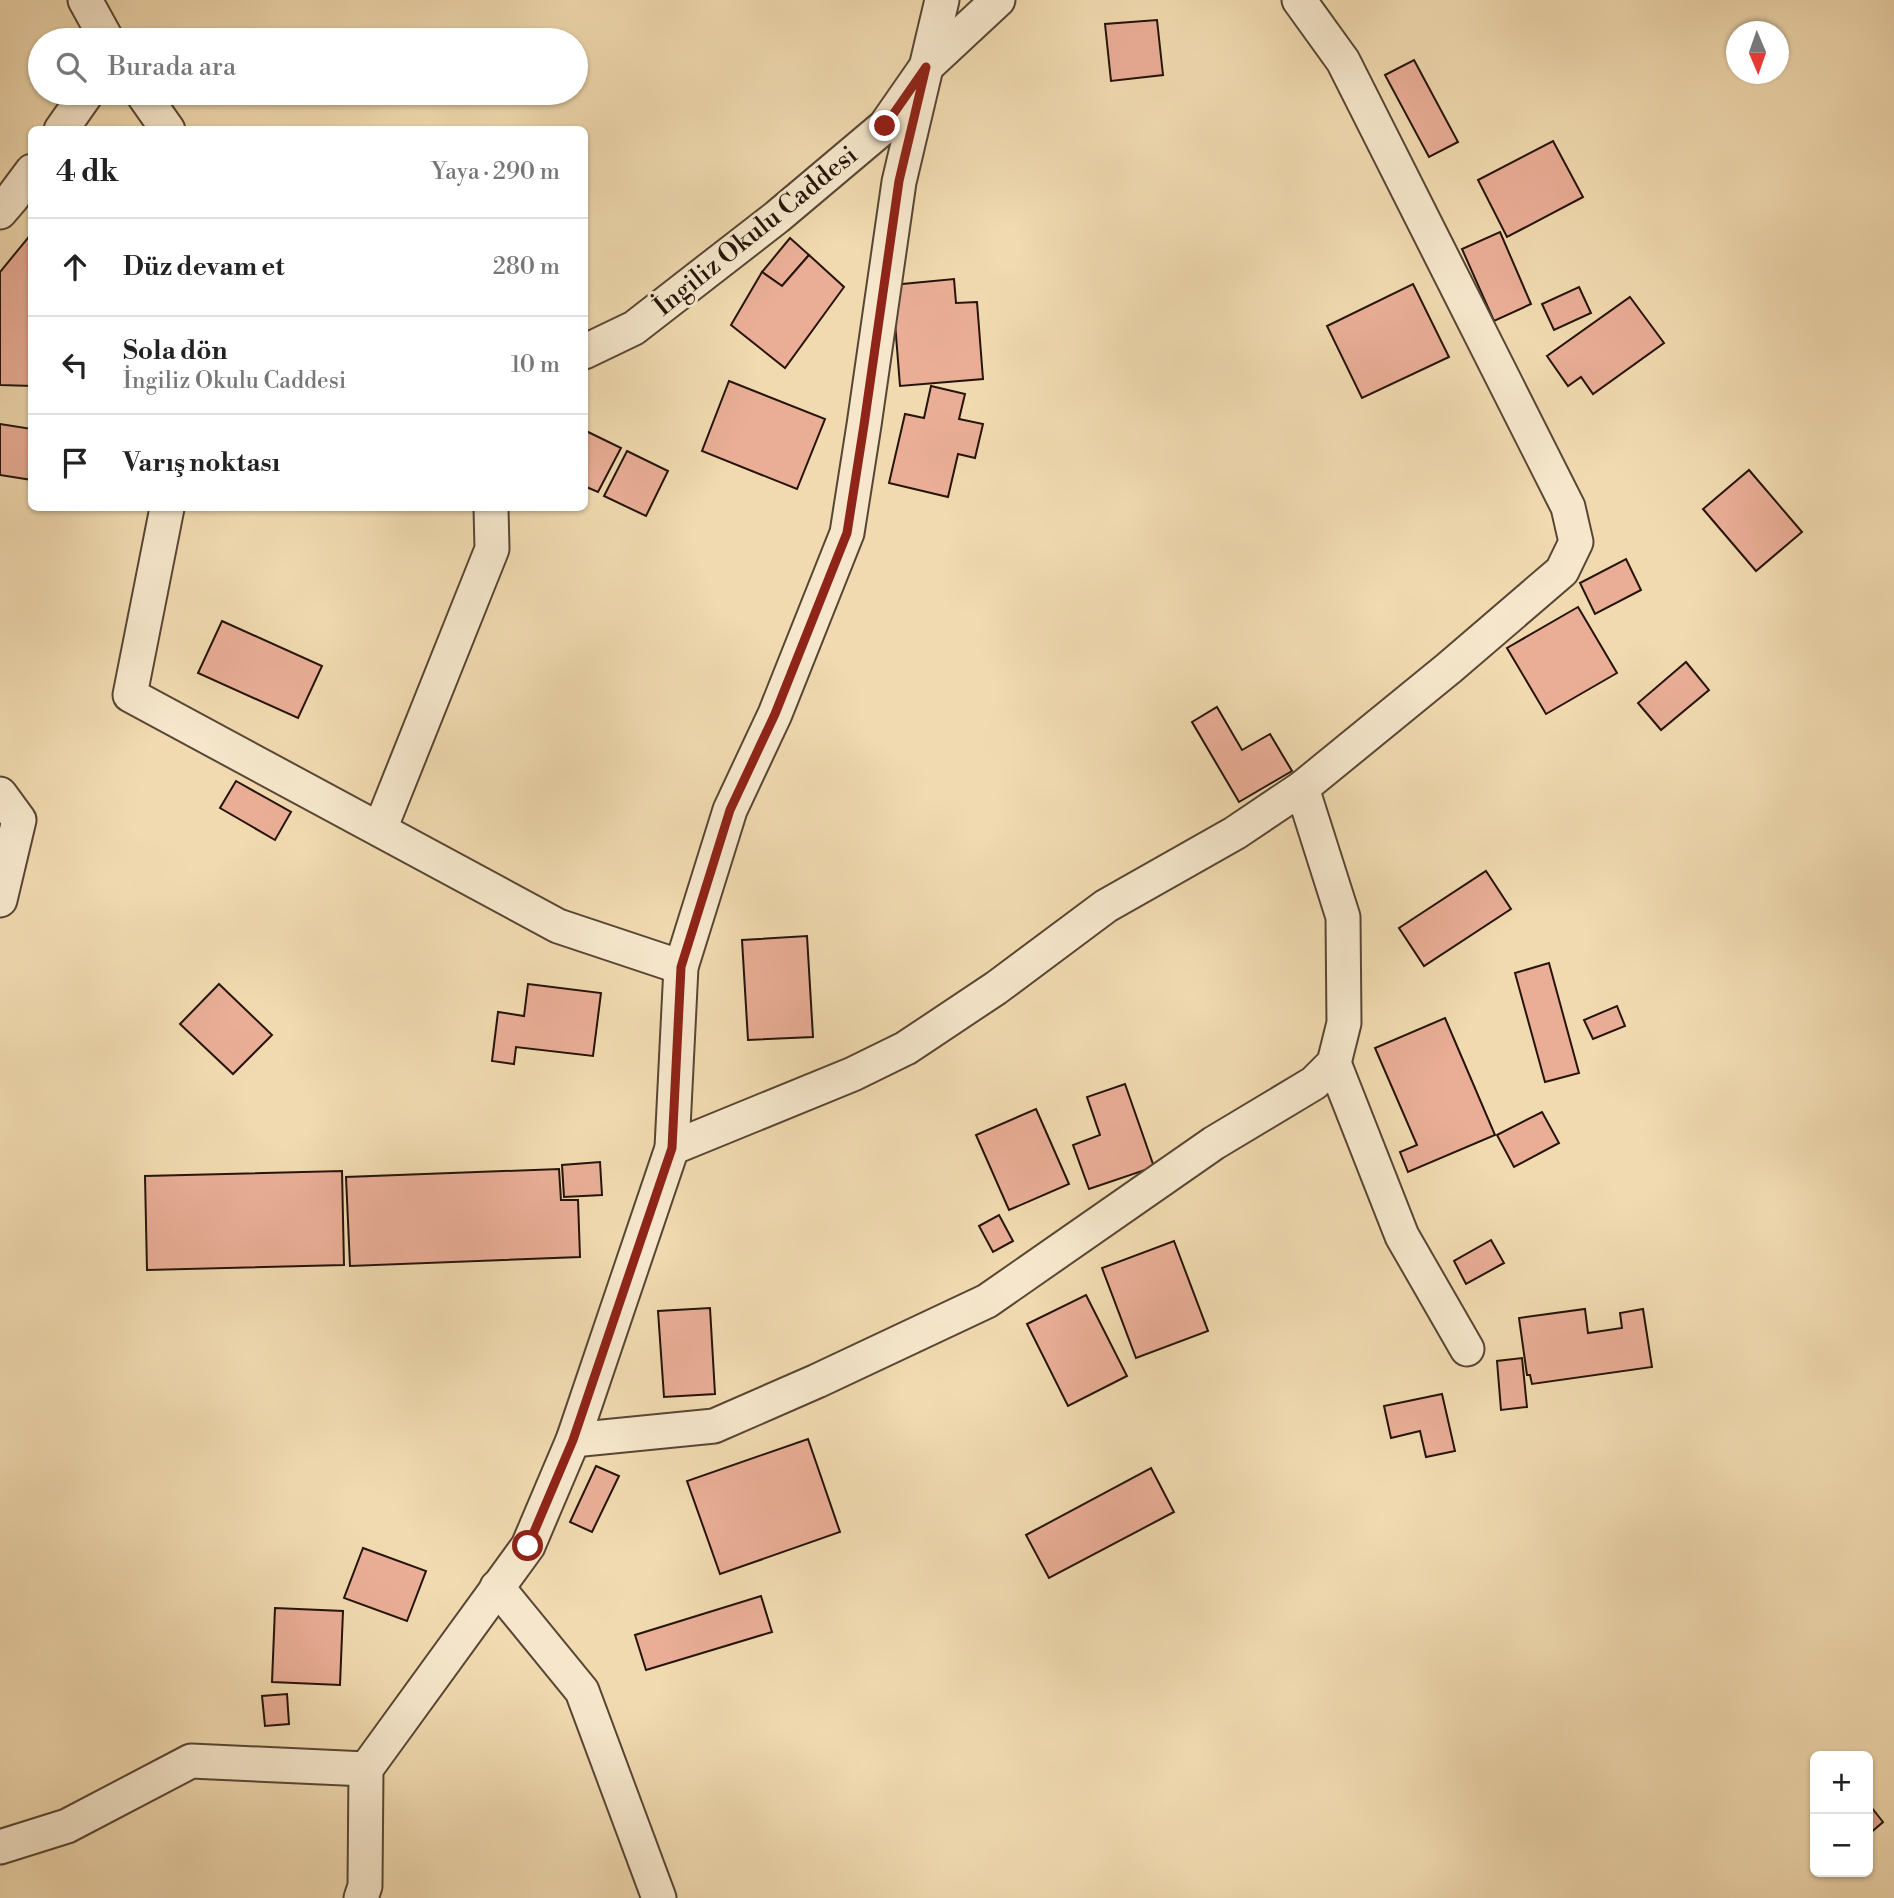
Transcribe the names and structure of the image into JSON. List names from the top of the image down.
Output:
{
  "streets": {
    "street": ["İngiliz Okulu Caddesi"]
  },
  "north": "bottom",
  "page": {
    "search": "Burada ara",
    "heading": ["4 dk", "Yaya · 290 m"],
    "list": [
      ["Düz devam et", "280 m"],
      ["Sola dön", "İngiliz Okulu Caddesi", "10 m"],
      "Varış noktası"
    ],
    "map_buttons": ["+", "−"]
  }
}
